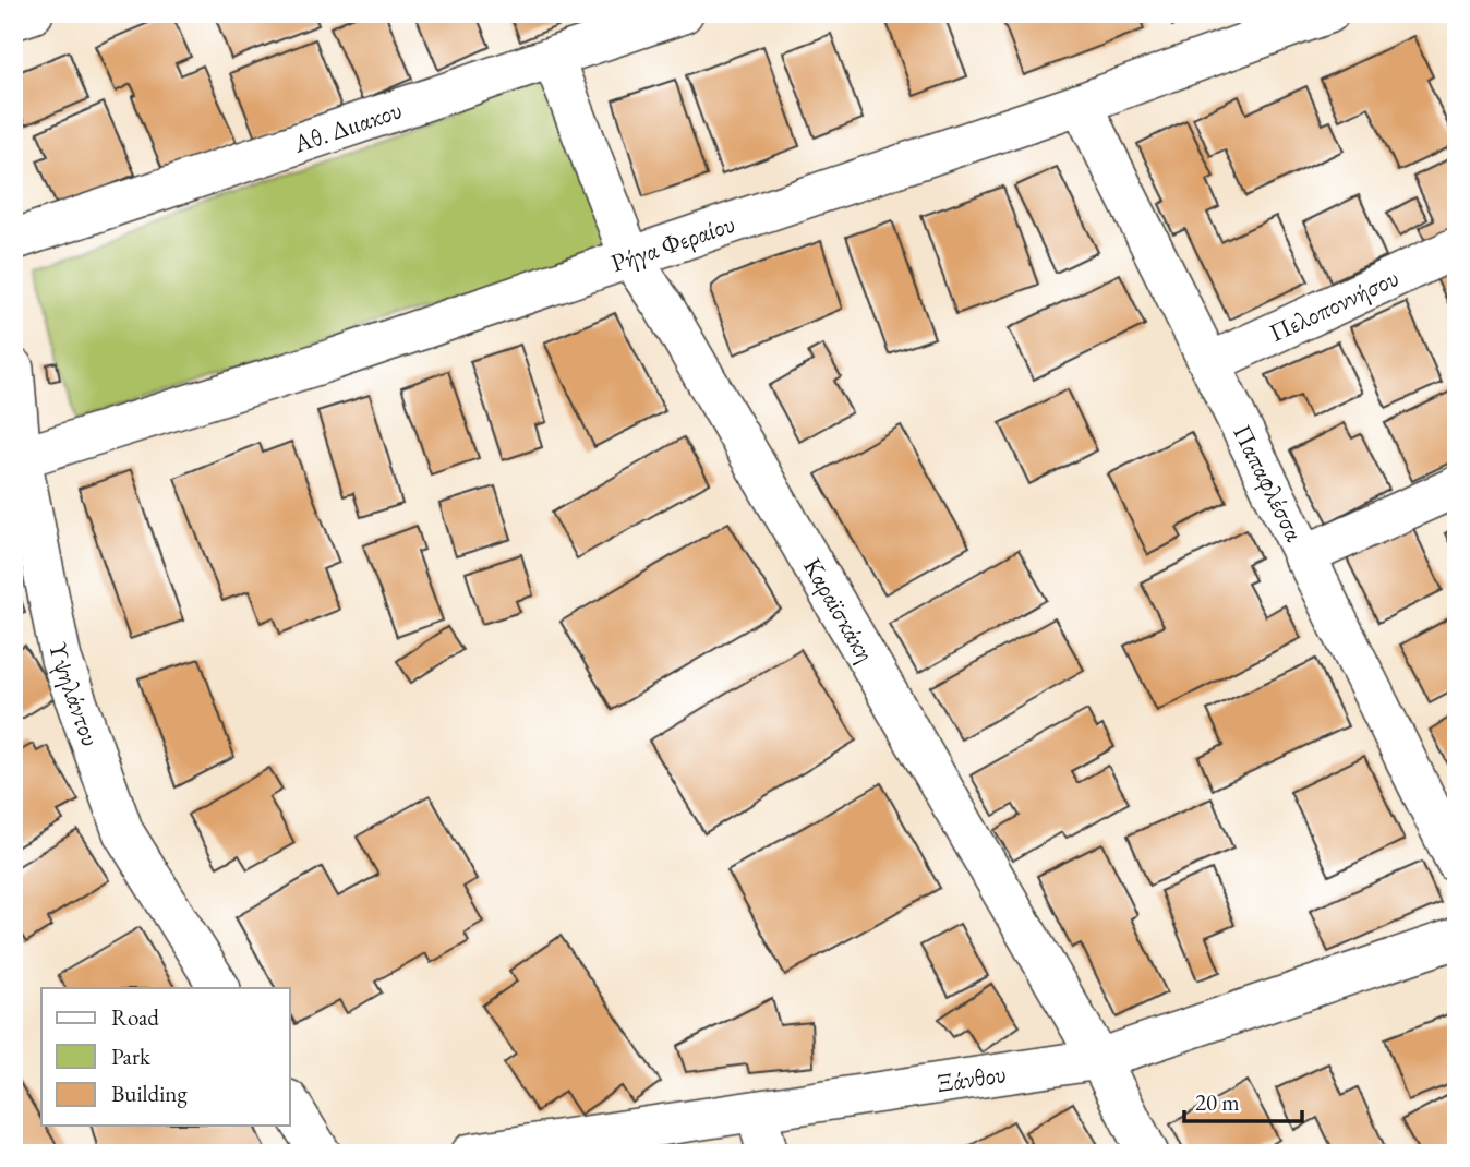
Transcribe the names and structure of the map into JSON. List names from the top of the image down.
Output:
{
  "streets": {
    "street": [
      "Αθ. Διιακου",
      "Ρήγα Φεραίου",
      "Πελοποννήσου",
      "Παπαφλέσσα",
      "Καραϊσκάκη",
      "Υψηλάντου",
      "Ξάνθου"
    ]
  },
  "crossings": [
    ["Αθ. Διιακου", "Καραϊσκάκη"],
    ["Ρήγα Φεραίου", "Παπαφλέσσα"],
    ["Ρήγα Φεραίου", "Καραϊσκάκη"],
    ["Ρήγα Φεραίου", "Υψηλάντου"],
    ["Πελοποννήσου", "Παπαφλέσσα"],
    ["Καραϊσκάκη", "Ξάνθου"]
  ],
  "legend": ["Road", "Park", "Building"],
  "scale_bar": "20 m"
}
